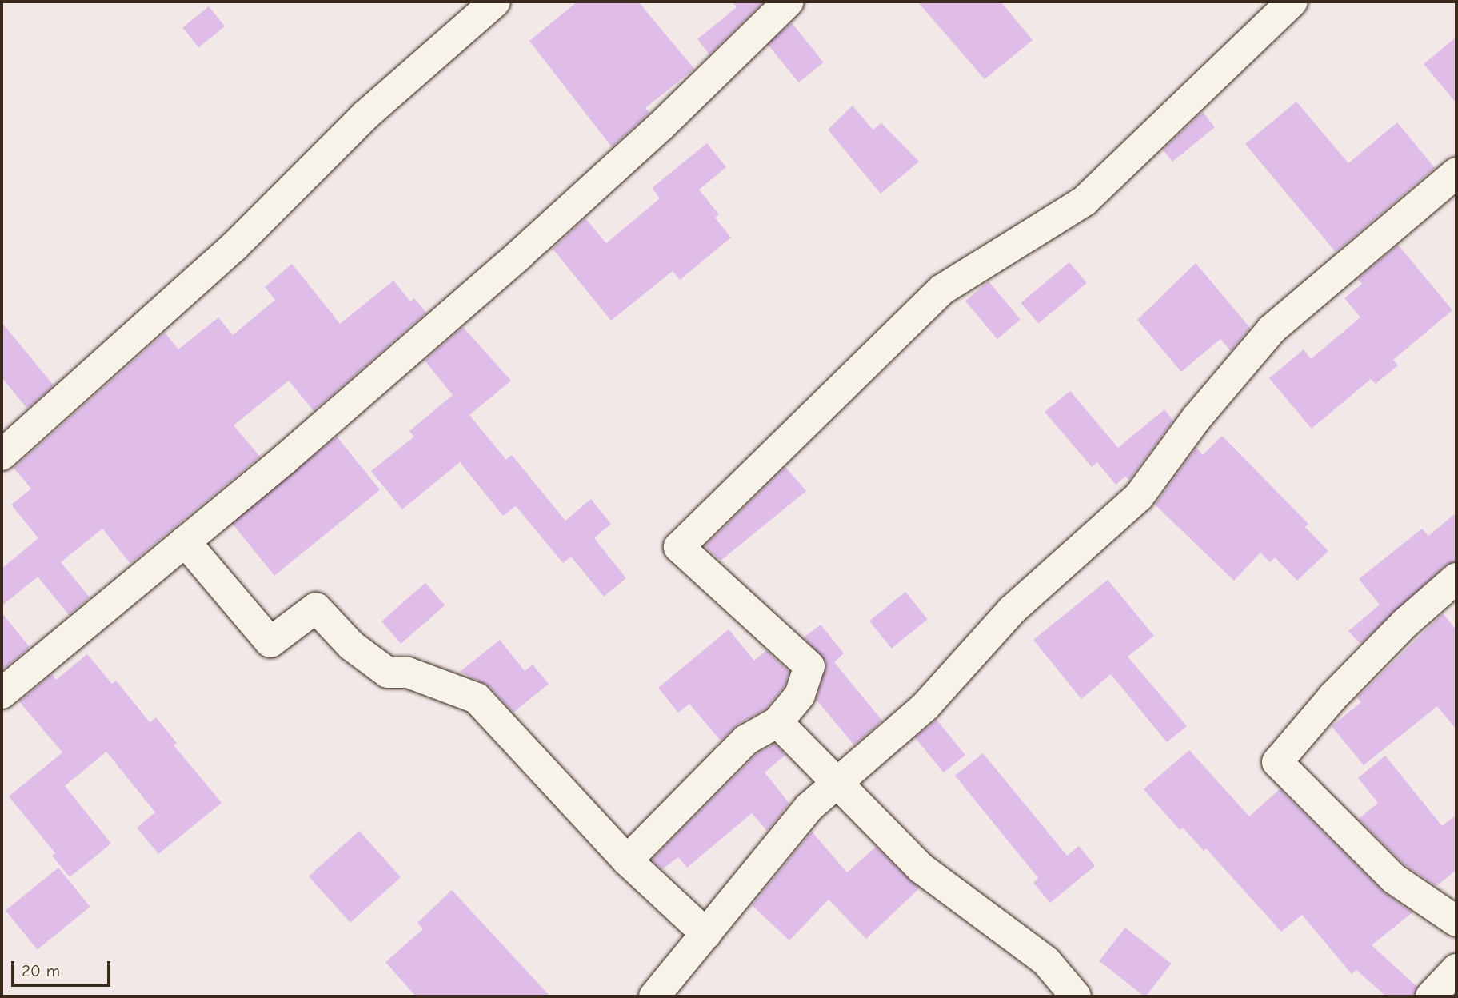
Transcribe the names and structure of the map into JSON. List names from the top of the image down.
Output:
{
  "scale_bar": "20 m"
}
